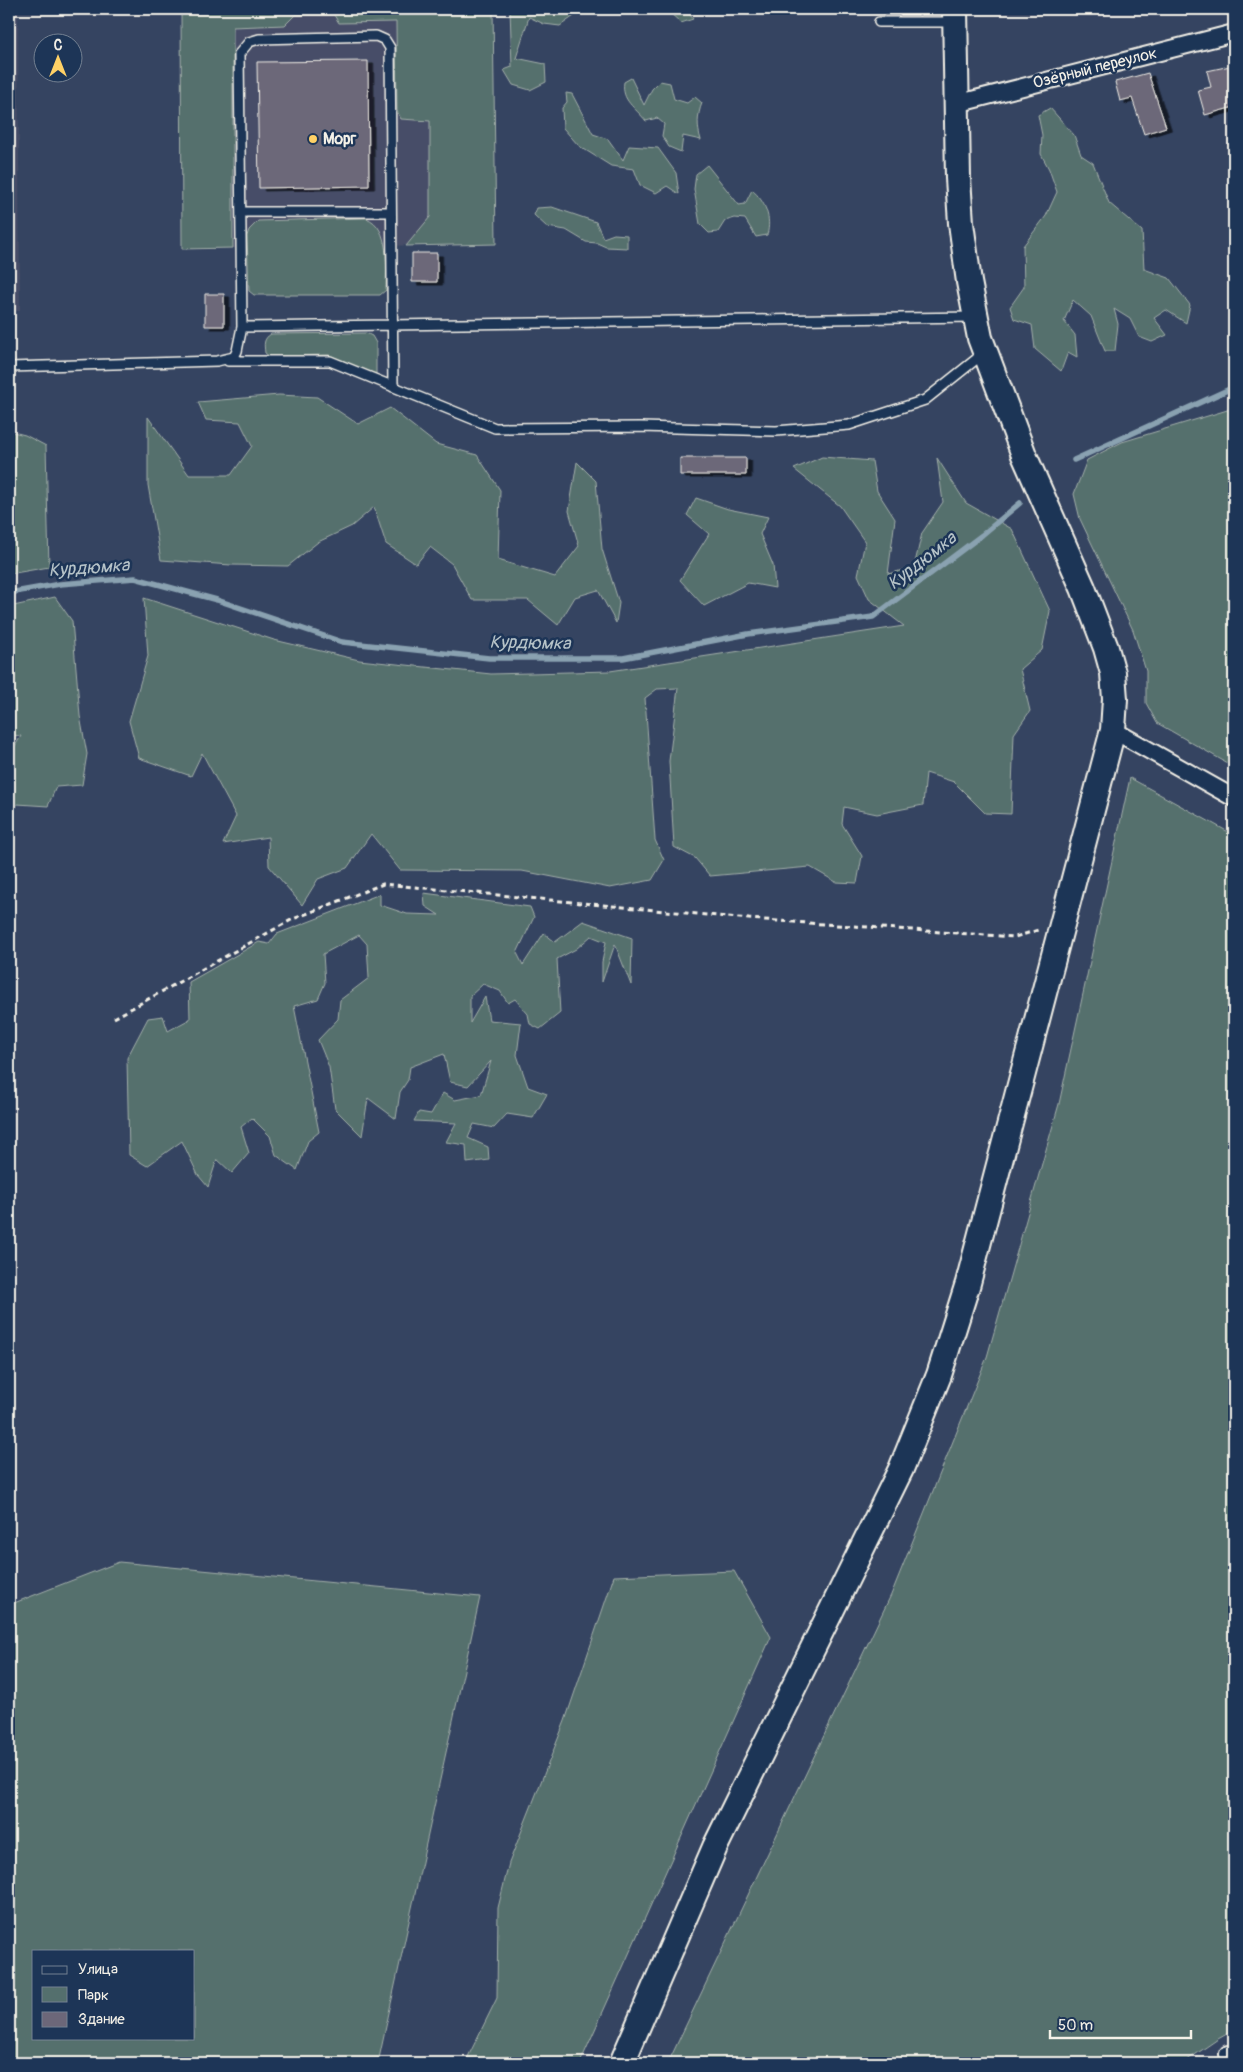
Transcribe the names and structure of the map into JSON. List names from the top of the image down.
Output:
{
  "streets": {
    "street": ["Озёрный переулок"]
  },
  "water": ["Курдюмка"],
  "places": ["Морг"],
  "legend": ["Улица", "Парк", "Здание"],
  "scale_bar": "50 m",
  "north": "top"
}
